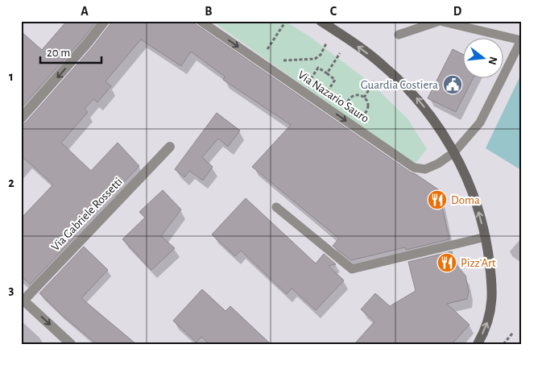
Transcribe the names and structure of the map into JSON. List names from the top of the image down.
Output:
{
  "streets": {
    "street": ["Via Gabriele Rossetti"],
    "lane": ["Via Nazario Sauro"]
  },
  "one_way": ["Via Nazario Sauro"],
  "places": {
    "public building": ["Guardia Costiera"],
    "restaurant": ["Doma", "Pizz'Art"]
  },
  "scale_bar": "20 m",
  "north": "right",
  "grid": {
    "columns": [
      "A",
      "B",
      "C",
      "D"
    ],
    "rows": ["1", "2", "3"]
  }
}
